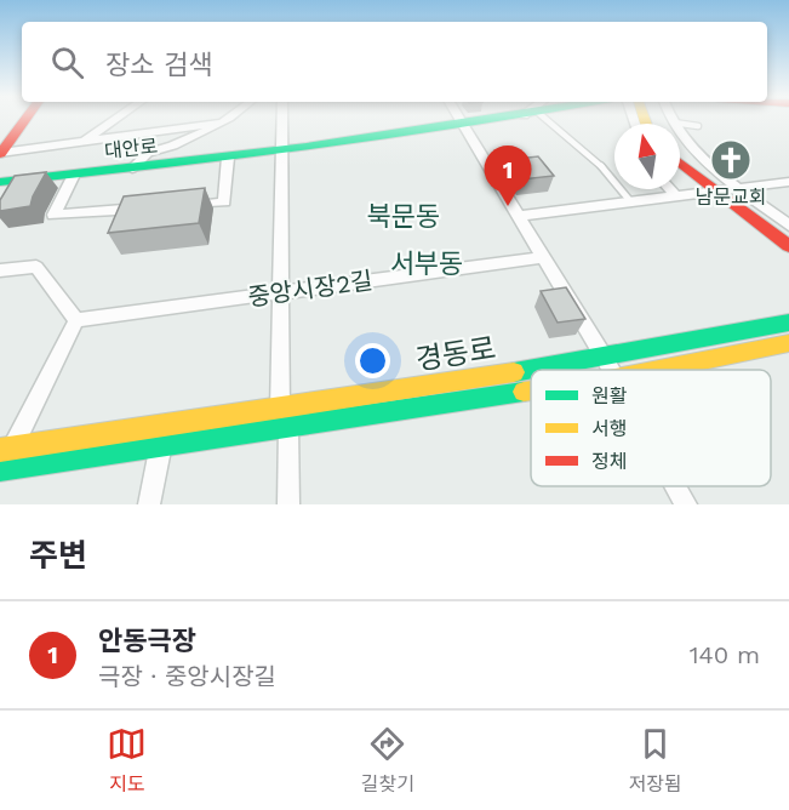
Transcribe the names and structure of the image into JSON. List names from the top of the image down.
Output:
{
  "streets": {
    "street": ["대안로", "중앙시장2길", "경동로"]
  },
  "districts": ["북문동", "서부동"],
  "places": {
    "church": ["남문교회"]
  },
  "legend": ["원활", "서행", "정체"],
  "north": "top",
  "page": {
    "search": "장소 검색",
    "pins": "1",
    "heading": "주변",
    "list": [
      {
        "mark": "1",
        "name": "안동극장",
        "note": "극장 · 중앙시장길",
        "value": "140 m"
      }
    ],
    "nav": ["지도", "길찾기", "저장됨"]
  }
}
